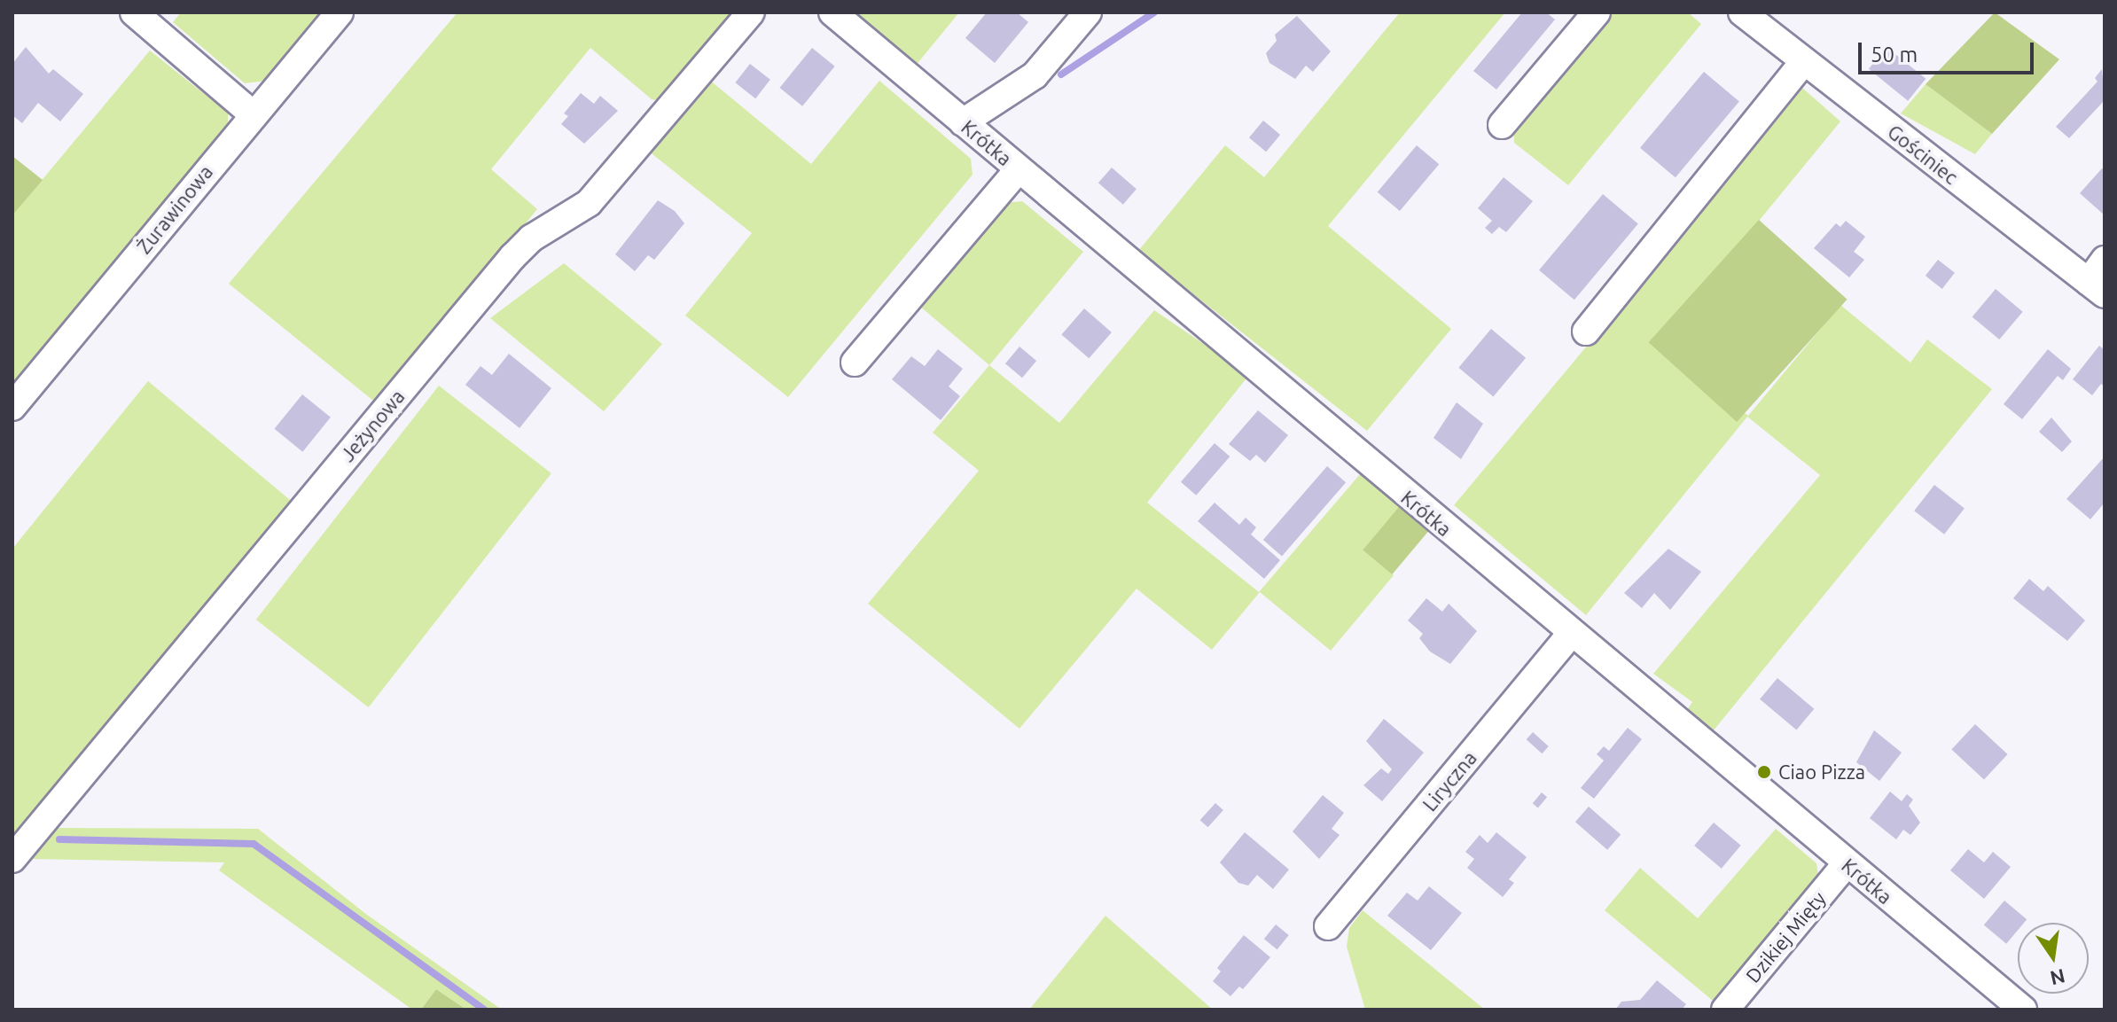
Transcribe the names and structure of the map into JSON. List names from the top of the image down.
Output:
{
  "streets": {
    "street": [
      "Krótka",
      "Gościniec",
      "Żurawinowa",
      "Jeżynowa",
      "Liryczna",
      "Dzikiej Mięty"
    ]
  },
  "crossings": [
    ["Krótka", "Liryczna"],
    ["Krótka", "Dzikiej Mięty"]
  ],
  "places": ["Ciao Pizza"],
  "scale_bar": "50 m",
  "north": "bottom"
}
